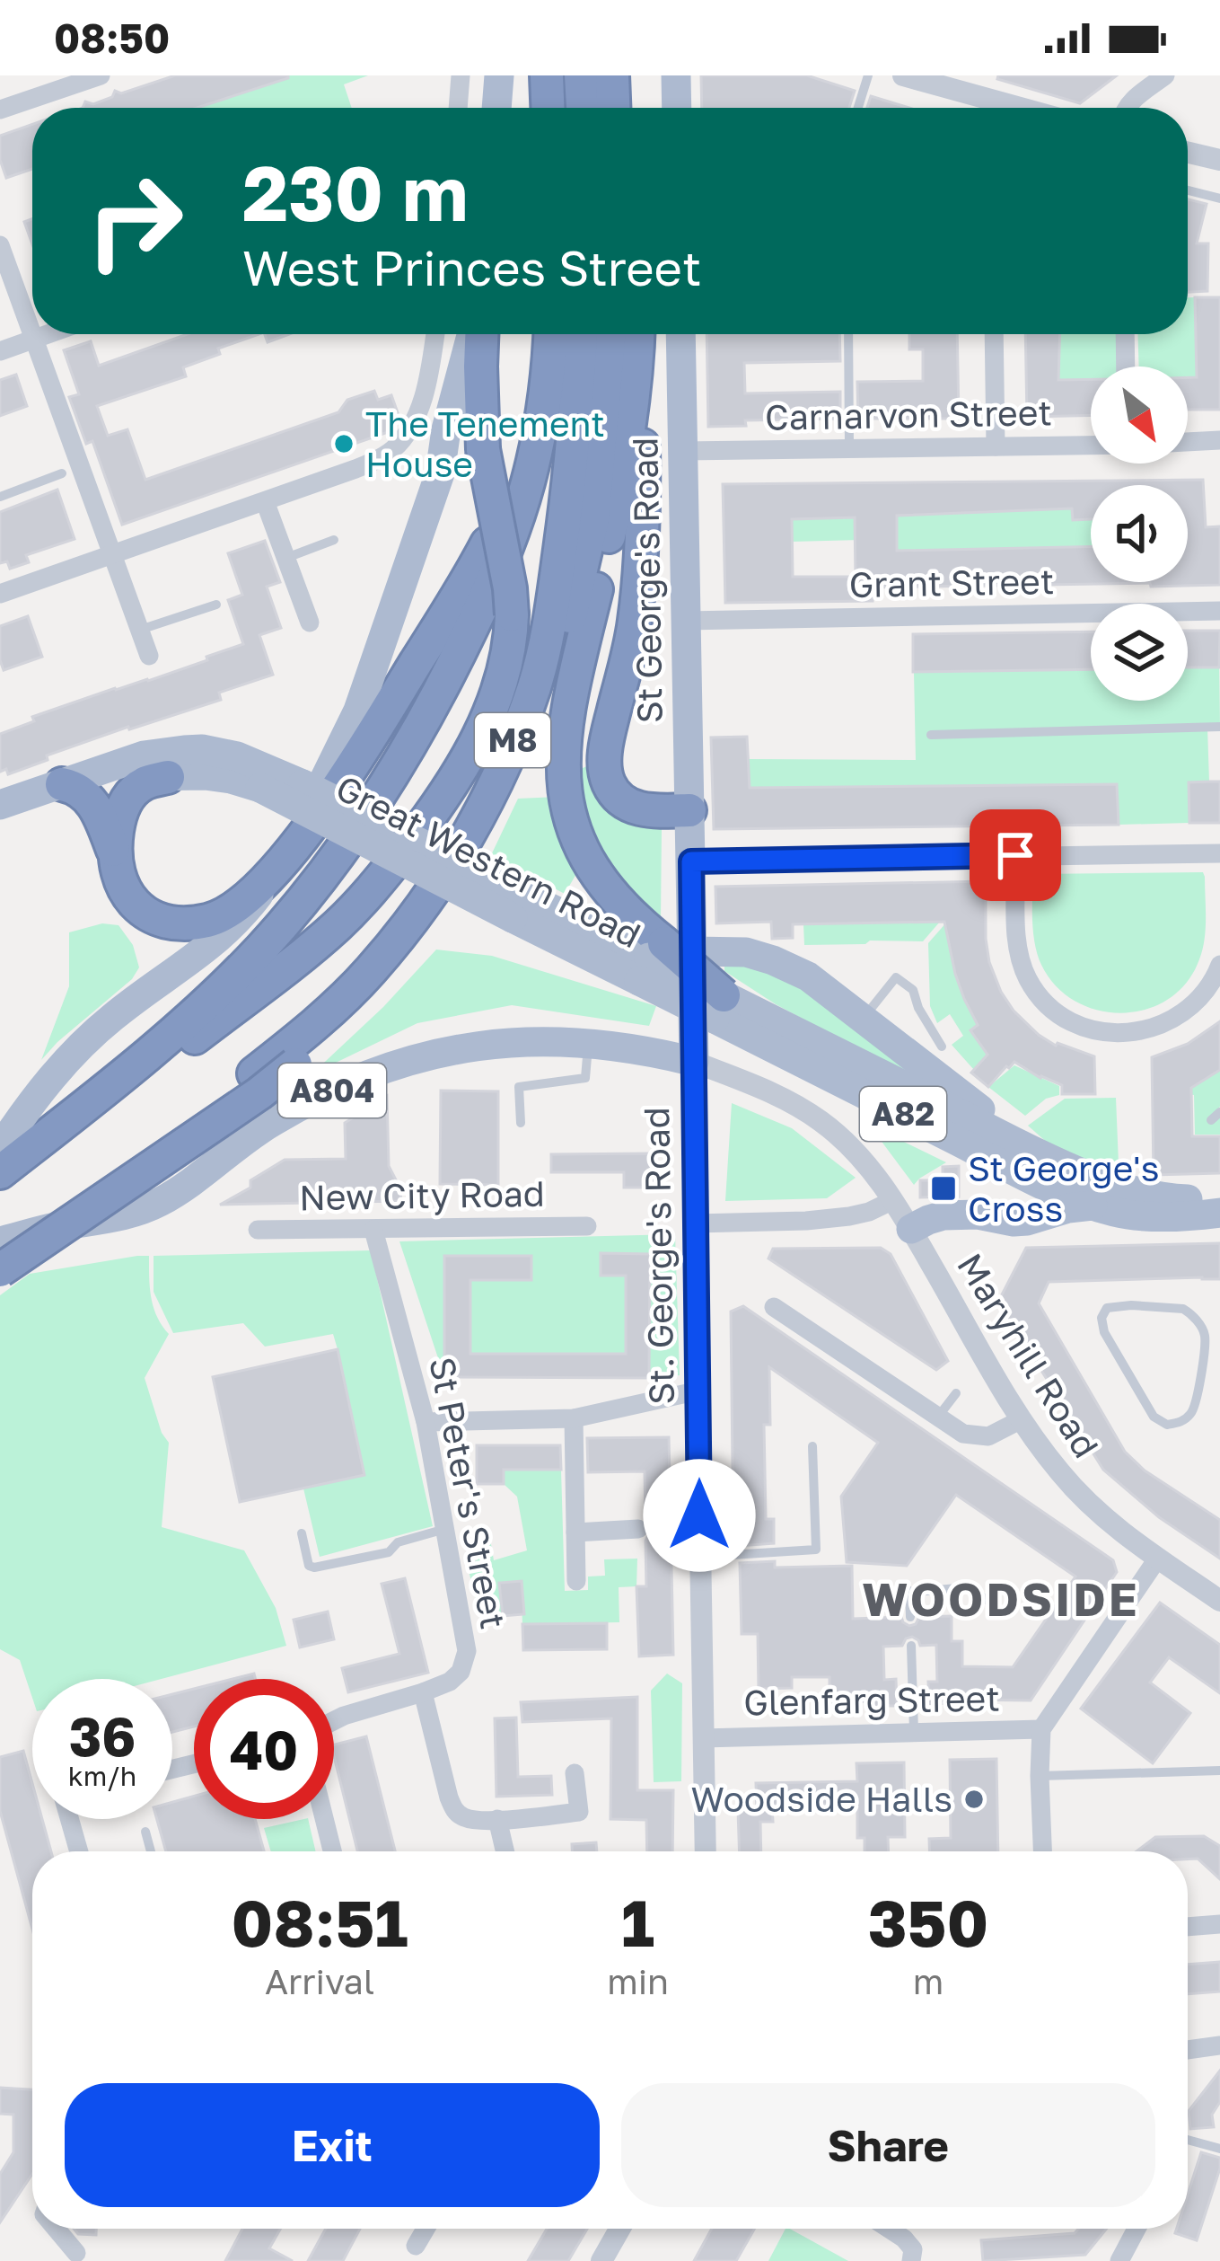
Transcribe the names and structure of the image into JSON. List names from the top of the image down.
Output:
{
  "streets": {
    "highway": ["M8"],
    "main road": [
      "St George's Road",
      "Great Western Road",
      "A804",
      "A82",
      "St. George's Road"
    ],
    "street": [
      "Carnarvon Street",
      "Grant Street",
      "New City Road",
      "Maryhill Road",
      "St Peter's Street",
      "Glenfarg Street"
    ]
  },
  "crossings": [
    ["Carnarvon Street", "St George's Road"],
    ["St George's Road", "Grant Street"],
    ["St George's Road", "St. George's Road"],
    ["Great Western Road", "A82"],
    ["Great Western Road", "St. George's Road"],
    ["A804", "St. George's Road"],
    ["A804", "Maryhill Road"],
    ["New City Road", "St Peter's Street"],
    ["St. George's Road", "Maryhill Road"],
    ["St. George's Road", "Glenfarg Street"]
  ],
  "districts": ["WOODSIDE"],
  "places": {
    "other": ["The Tenement House", "Woodside Halls"],
    "transit": ["St George's Cross"]
  },
  "north": "bottom right",
  "page": {
    "status": "08:50",
    "turn": ["230 m", "West Princes Street"],
    "speed": "36 km/h",
    "limit": "40",
    "eta": [
      "08:51",
      "Arrival",
      "1",
      "min",
      "350",
      "m"
    ],
    "buttons": ["Exit", "Share"]
  }
}
